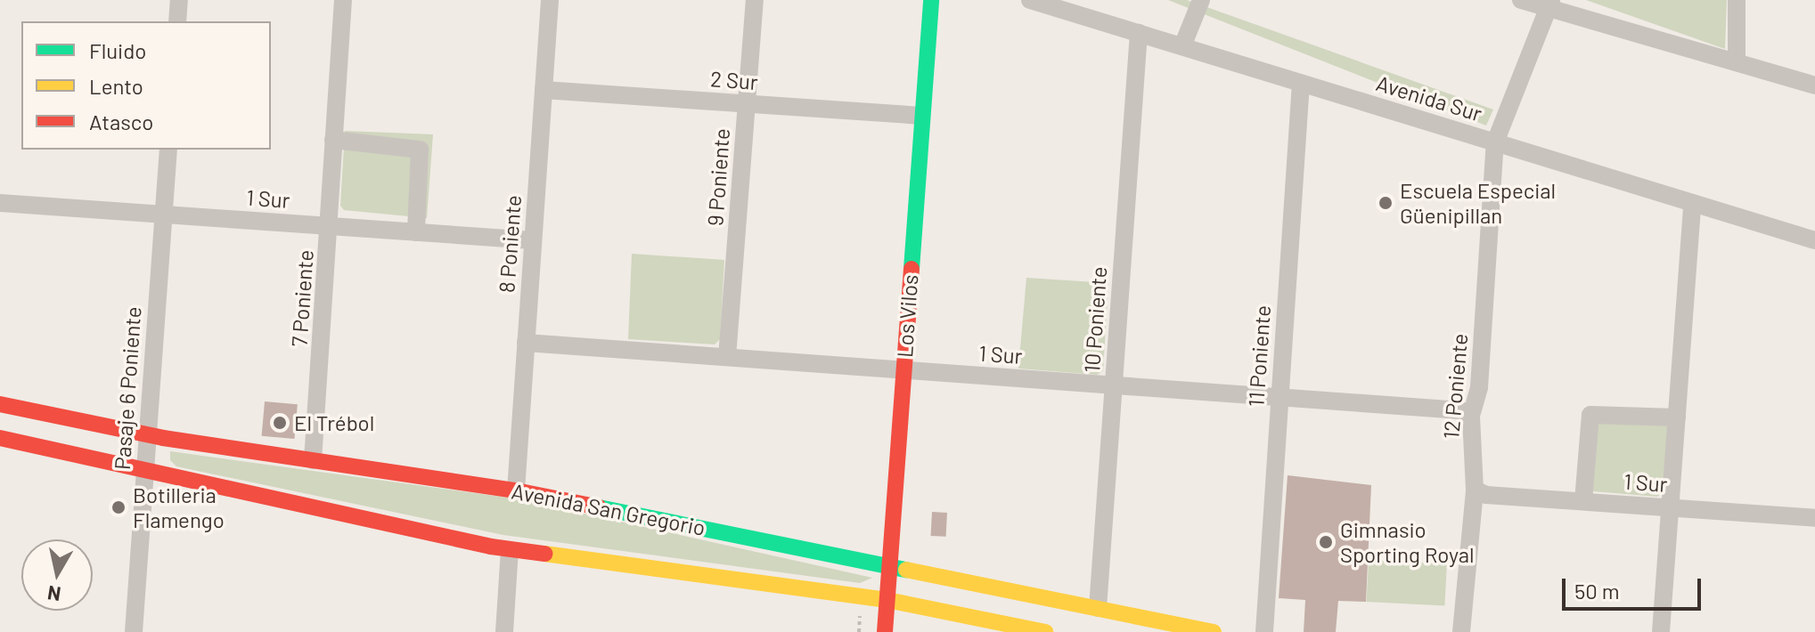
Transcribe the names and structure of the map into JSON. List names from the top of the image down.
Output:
{
  "streets": {
    "main road": ["Los Vilos", "Avenida San Gregorio"],
    "street": [
      "2 Sur",
      "Avenida Sur",
      "9 Poniente",
      "1 Sur",
      "8 Poniente",
      "7 Poniente",
      "10 Poniente",
      "11 Poniente",
      "12 Poniente",
      "Pasaje 6 Poniente"
    ]
  },
  "crossings": [
    ["2 Sur", "9 Poniente"],
    ["2 Sur", "8 Poniente"],
    ["2 Sur", "Los Vilos"],
    ["Avenida Sur", "10 Poniente"],
    ["Avenida Sur", "11 Poniente"],
    ["Avenida Sur", "12 Poniente"],
    ["9 Poniente", "1 Sur"],
    ["1 Sur", "8 Poniente"],
    ["1 Sur", "7 Poniente"],
    ["1 Sur", "Los Vilos"],
    ["1 Sur", "10 Poniente"],
    ["1 Sur", "11 Poniente"],
    ["1 Sur", "12 Poniente"],
    ["1 Sur", "Pasaje 6 Poniente"],
    ["8 Poniente", "Avenida San Gregorio"],
    ["7 Poniente", "Avenida San Gregorio"],
    ["Los Vilos", "Avenida San Gregorio"],
    ["10 Poniente", "Avenida San Gregorio"],
    ["Pasaje 6 Poniente", "Avenida San Gregorio"]
  ],
  "places": [
    "Escuela Especial Güenipillan",
    "El Trébol",
    "Botilleria Flamengo",
    "Gimnasio Sporting Royal"
  ],
  "legend": ["Fluido", "Lento", "Atasco"],
  "scale_bar": "50 m",
  "north": "bottom"
}
